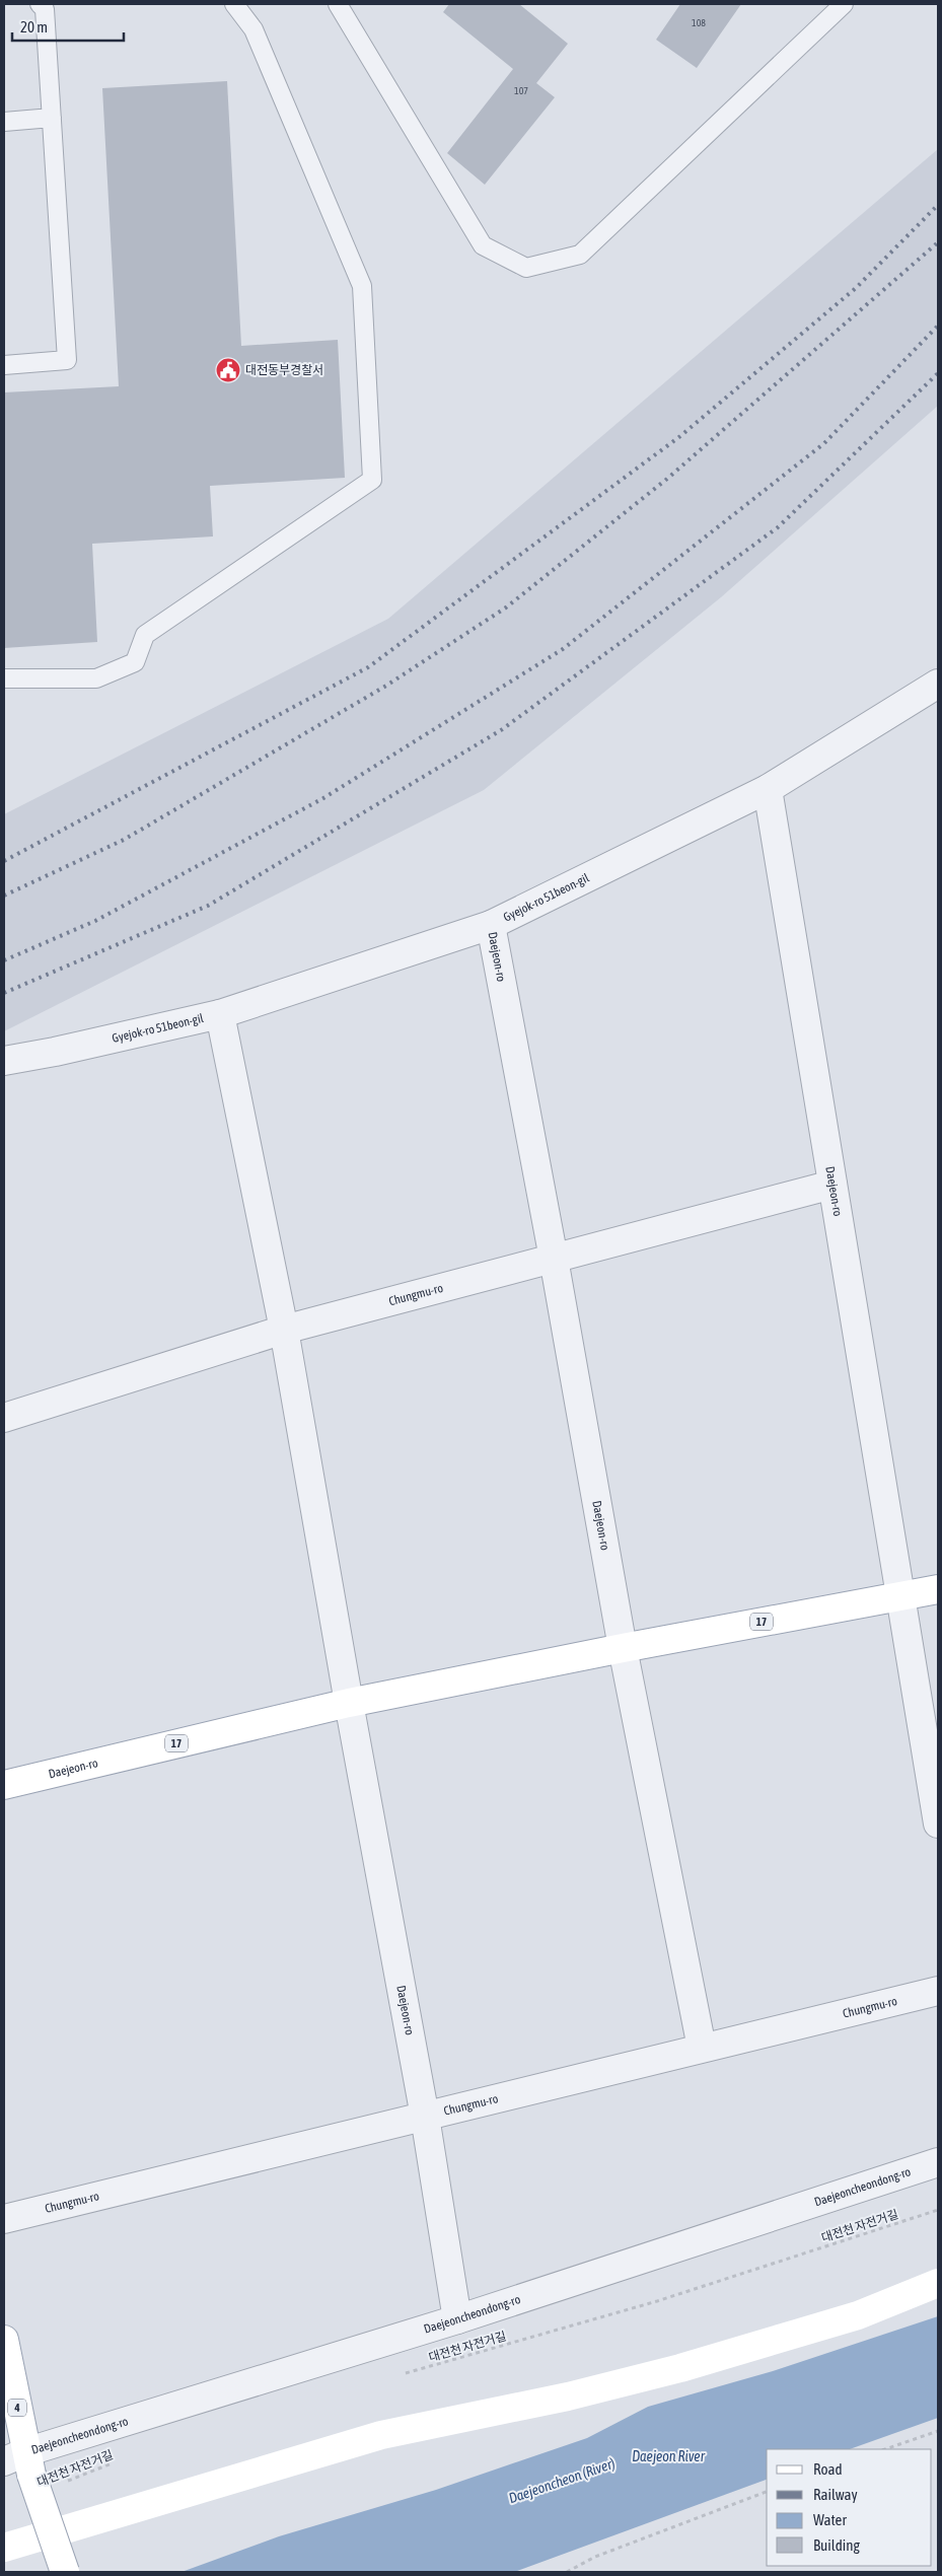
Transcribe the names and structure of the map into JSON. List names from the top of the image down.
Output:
{
  "streets": {
    "main road": ["Daejeon-ro", "17", "4"],
    "street": ["Gyejok-ro 51beon-gil", "Chungmu-ro", "Daejeoncheondong-ro"],
    "path": ["대전천 자전거길"]
  },
  "crossings": [
    ["Gyejok-ro 51beon-gil", "Daejeon-ro"],
    ["Daejeon-ro", "Chungmu-ro"],
    ["Daejeon-ro", "Daejeoncheondong-ro"],
    ["Daejeoncheondong-ro", "4"]
  ],
  "water": ["Daejeon River", "Daejeoncheon (River)"],
  "places": {
    "public building": ["대전동부경찰서"]
  },
  "house_numbers": ["108", "107"],
  "legend": [
    "Road",
    "Railway",
    "Water",
    "Building"
  ],
  "scale_bar": "20 m"
}
